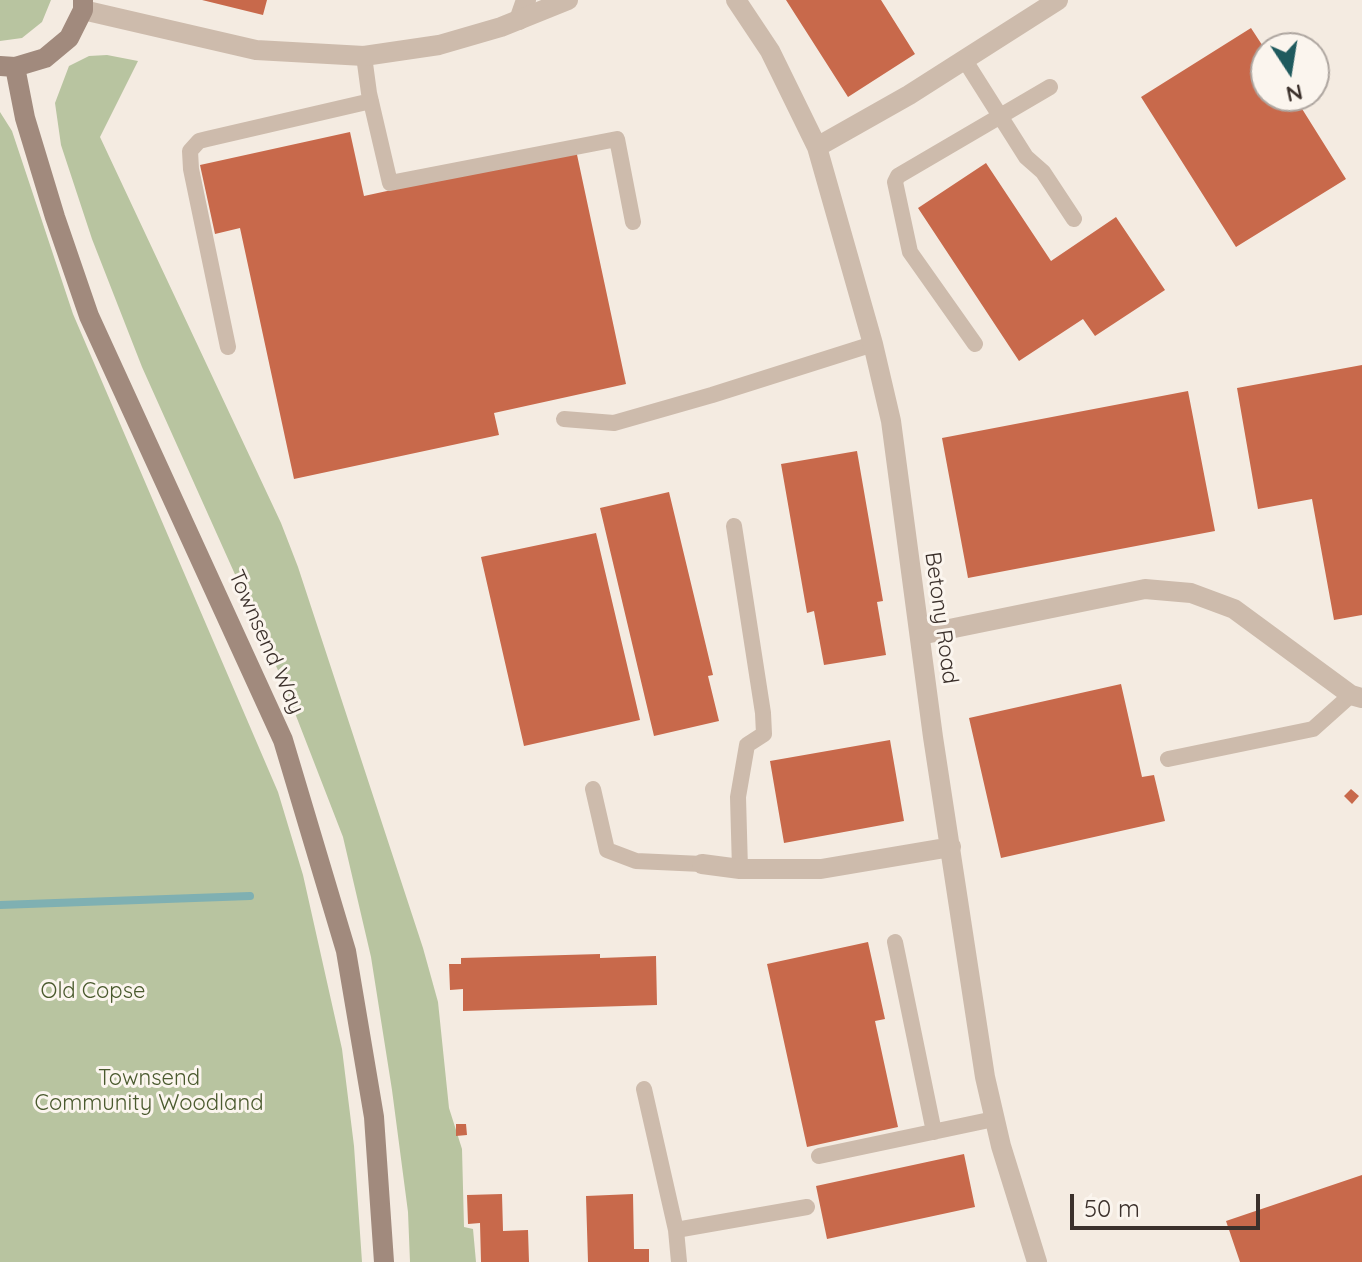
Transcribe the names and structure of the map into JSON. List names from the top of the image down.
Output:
{
  "streets": {
    "main road": ["Townsend Way"],
    "street": ["Betony Road"]
  },
  "parks": ["Old Copse", "Townsend Community Woodland"],
  "scale_bar": "50 m",
  "north": "bottom"
}
